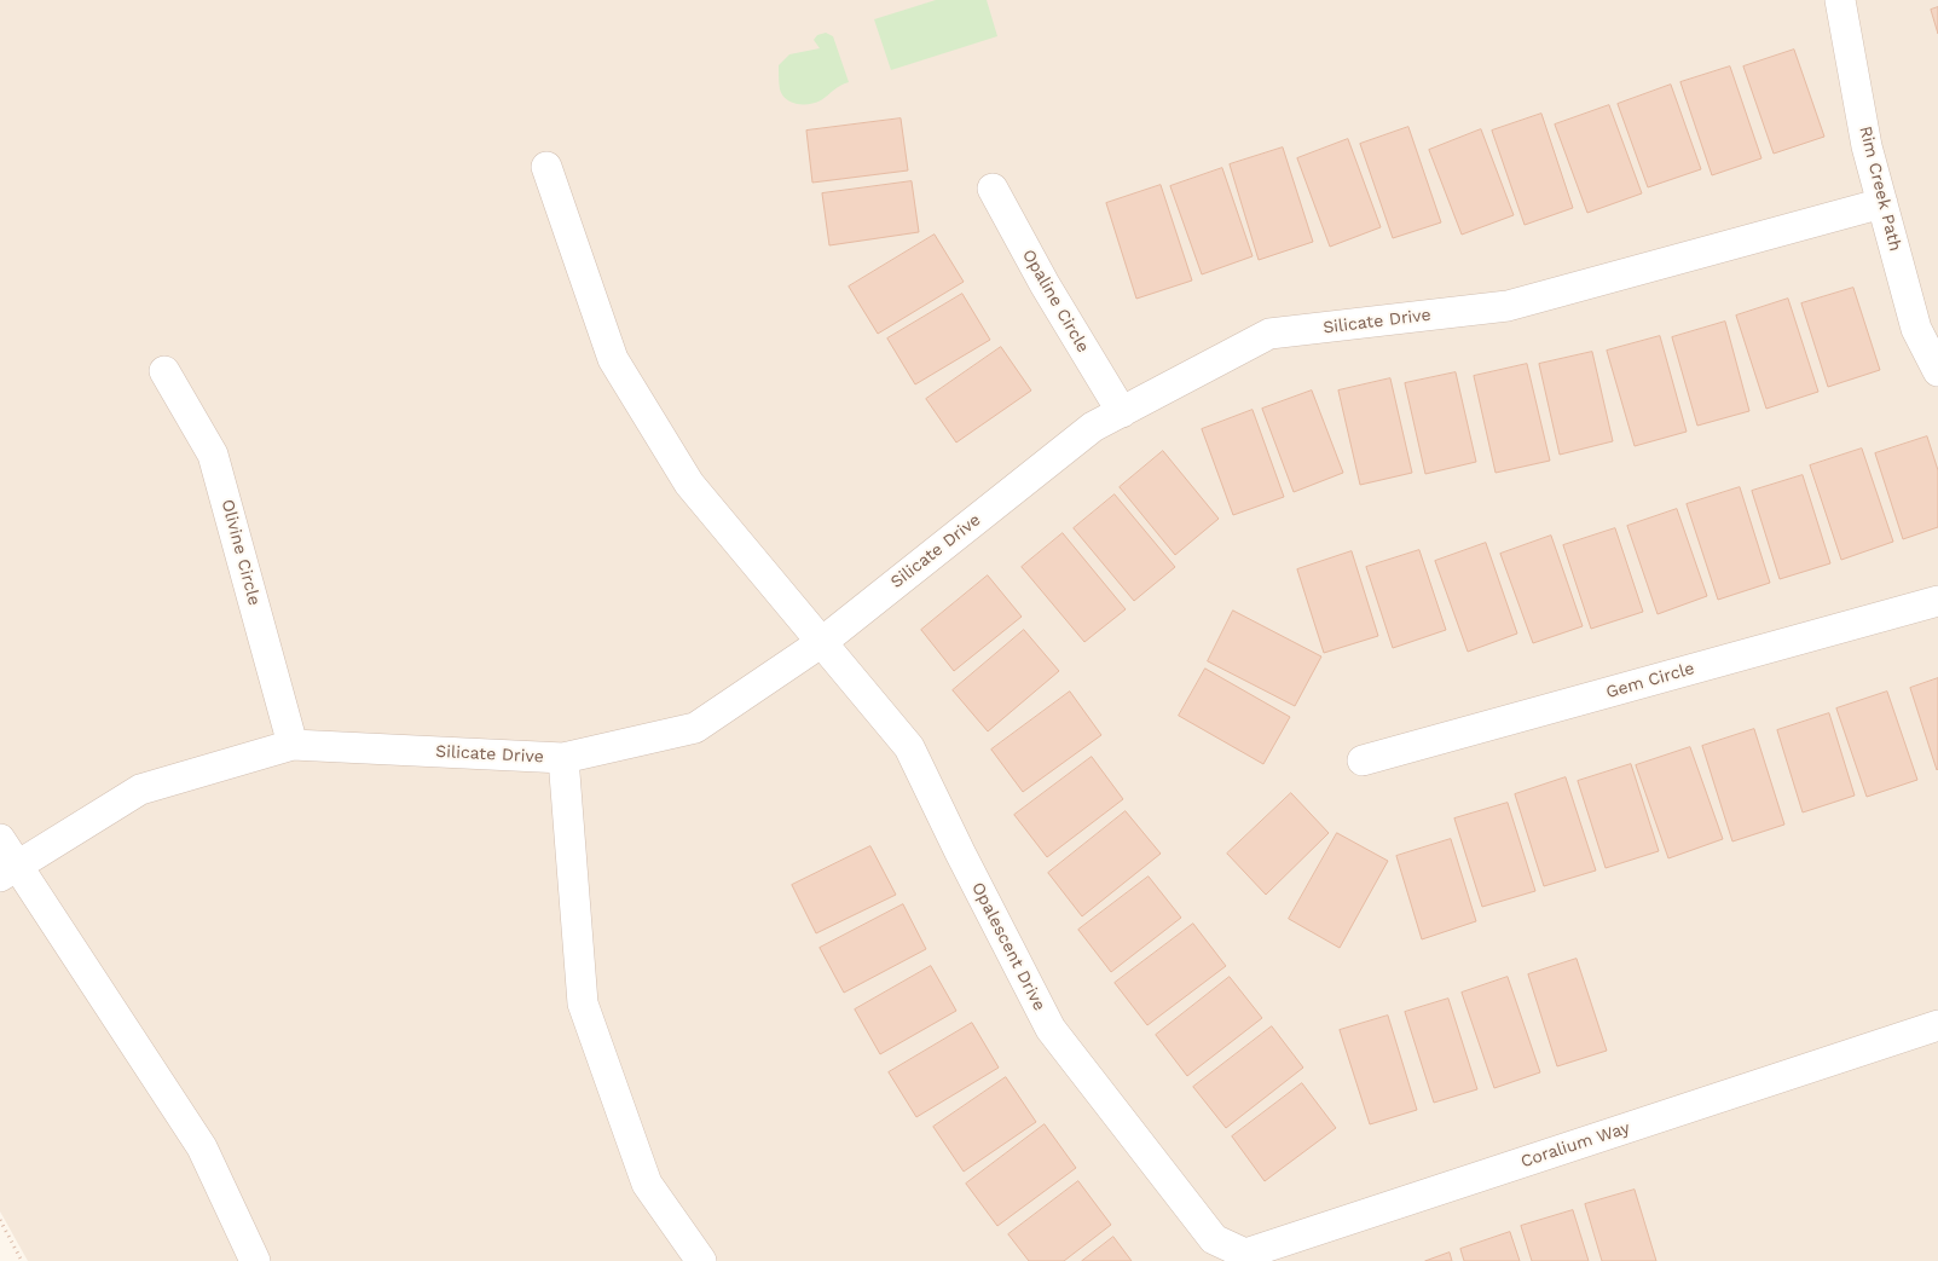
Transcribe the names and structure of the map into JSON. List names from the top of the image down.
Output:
{
  "streets": {
    "street": [
      "Rim Creek Path",
      "Opaline Circle",
      "Silicate Drive",
      "Olivine Circle",
      "Gem Circle",
      "Opalescent Drive",
      "Coralium Way"
    ]
  },
  "crossings": [
    ["Rim Creek Path", "Silicate Drive"],
    ["Opaline Circle", "Silicate Drive"],
    ["Silicate Drive", "Olivine Circle"],
    ["Silicate Drive", "Opalescent Drive"],
    ["Opalescent Drive", "Coralium Way"]
  ]
}
